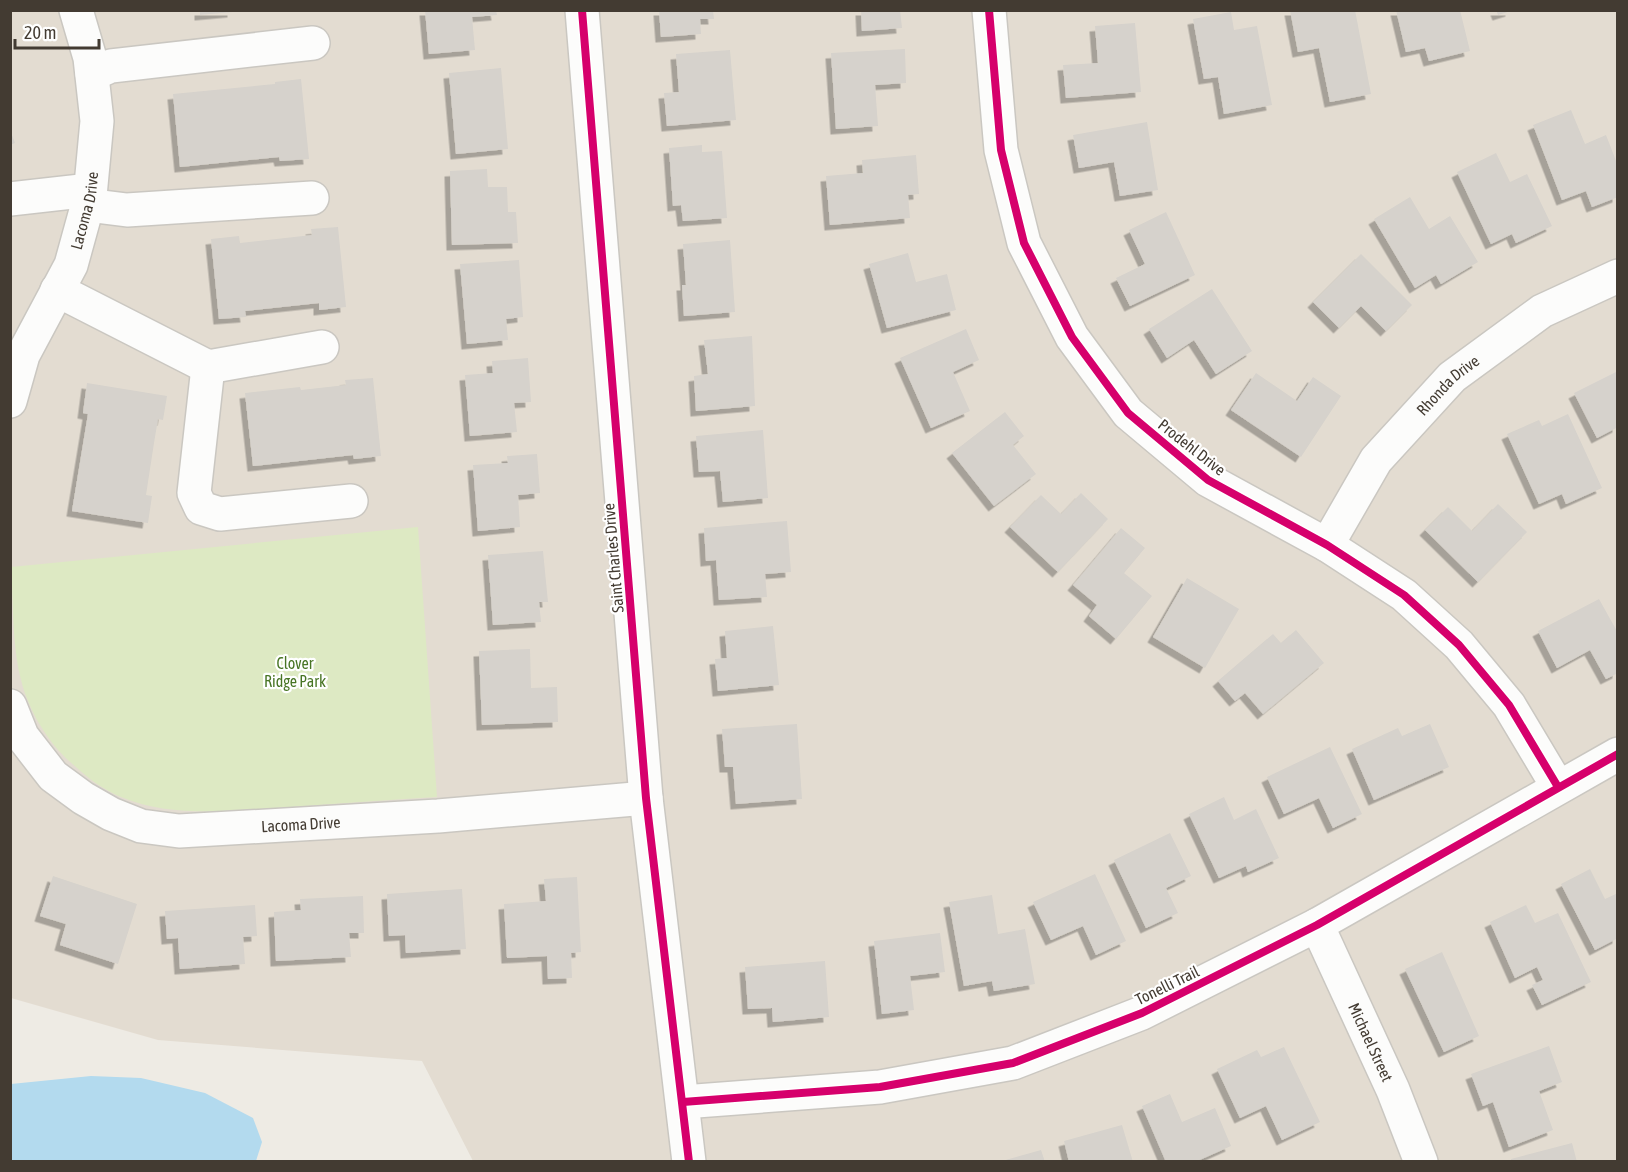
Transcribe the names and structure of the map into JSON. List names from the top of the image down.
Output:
{
  "streets": {
    "street": [
      "Lacoma Drive",
      "Rhonda Drive",
      "Prodehl Drive",
      "Saint Charles Drive",
      "Tonelli Trail",
      "Michael Street"
    ]
  },
  "crossings": [
    ["Lacoma Drive", "Saint Charles Drive"],
    ["Rhonda Drive", "Prodehl Drive"],
    ["Prodehl Drive", "Tonelli Trail"],
    ["Saint Charles Drive", "Tonelli Trail"],
    ["Tonelli Trail", "Michael Street"]
  ],
  "parks": ["Clover Ridge Park"],
  "scale_bar": "20 m"
}
